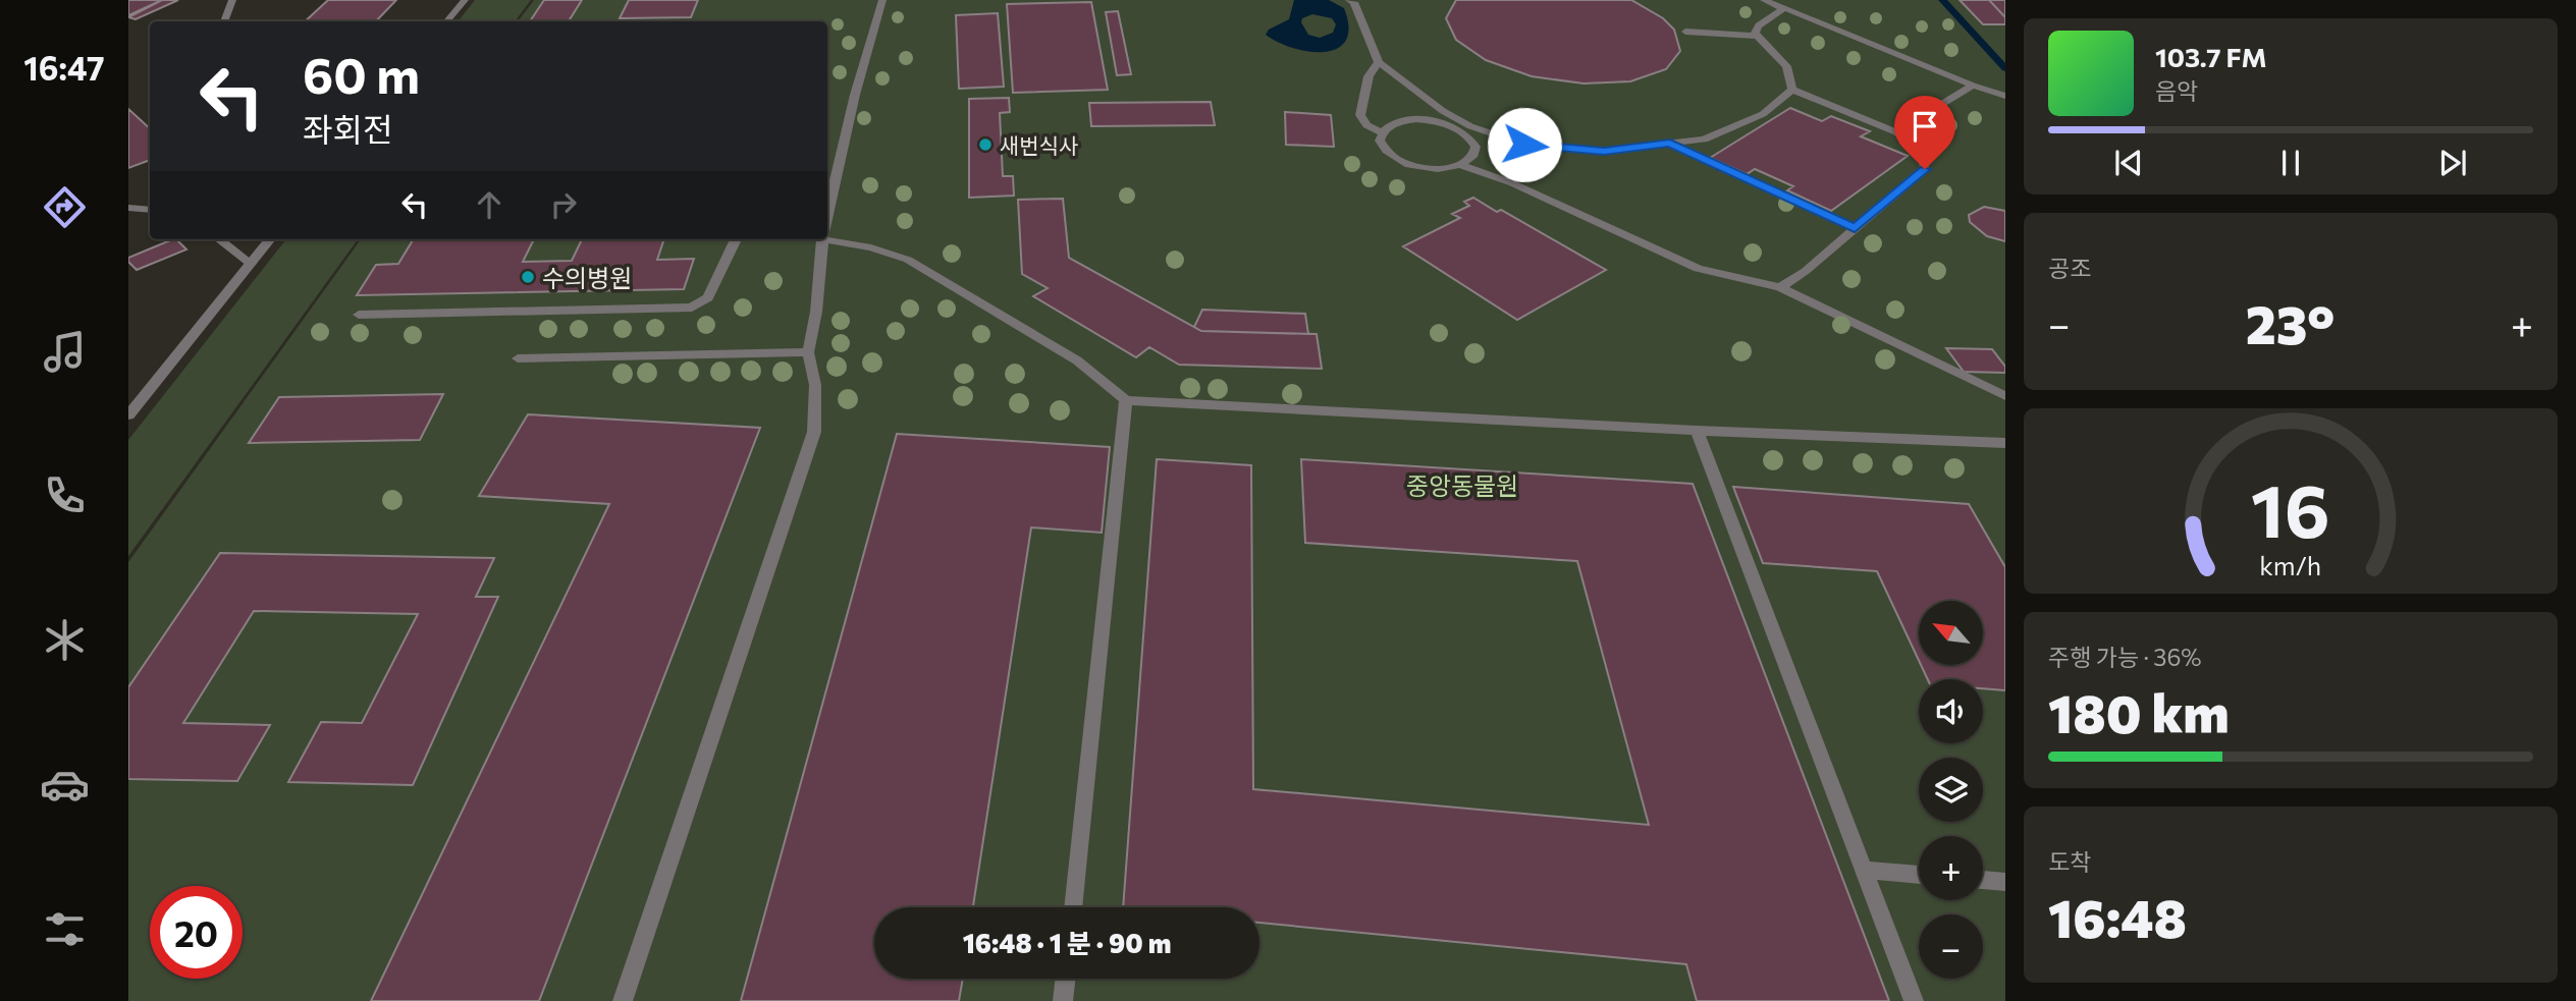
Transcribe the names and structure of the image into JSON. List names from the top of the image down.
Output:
{
  "parks": ["중앙동물원"],
  "places": ["새번식사", "수의병원"],
  "north": "top left",
  "page": {
    "tabs": "16:47",
    "turn": ["60 m", "좌회전"],
    "song": ["103.7 FM", "음악"],
    "tile": [
      "공조",
      ["주행 가능 · 36%", "180 km"],
      ["도착", "16:48"]
    ],
    "heat": ["−", "23°", "+"],
    "map_buttons": ["+", "−"],
    "limit": "20",
    "trip": "16:48 · 1 분 · 90 m",
    "gauge": ["16", "km/h"]
  }
}
